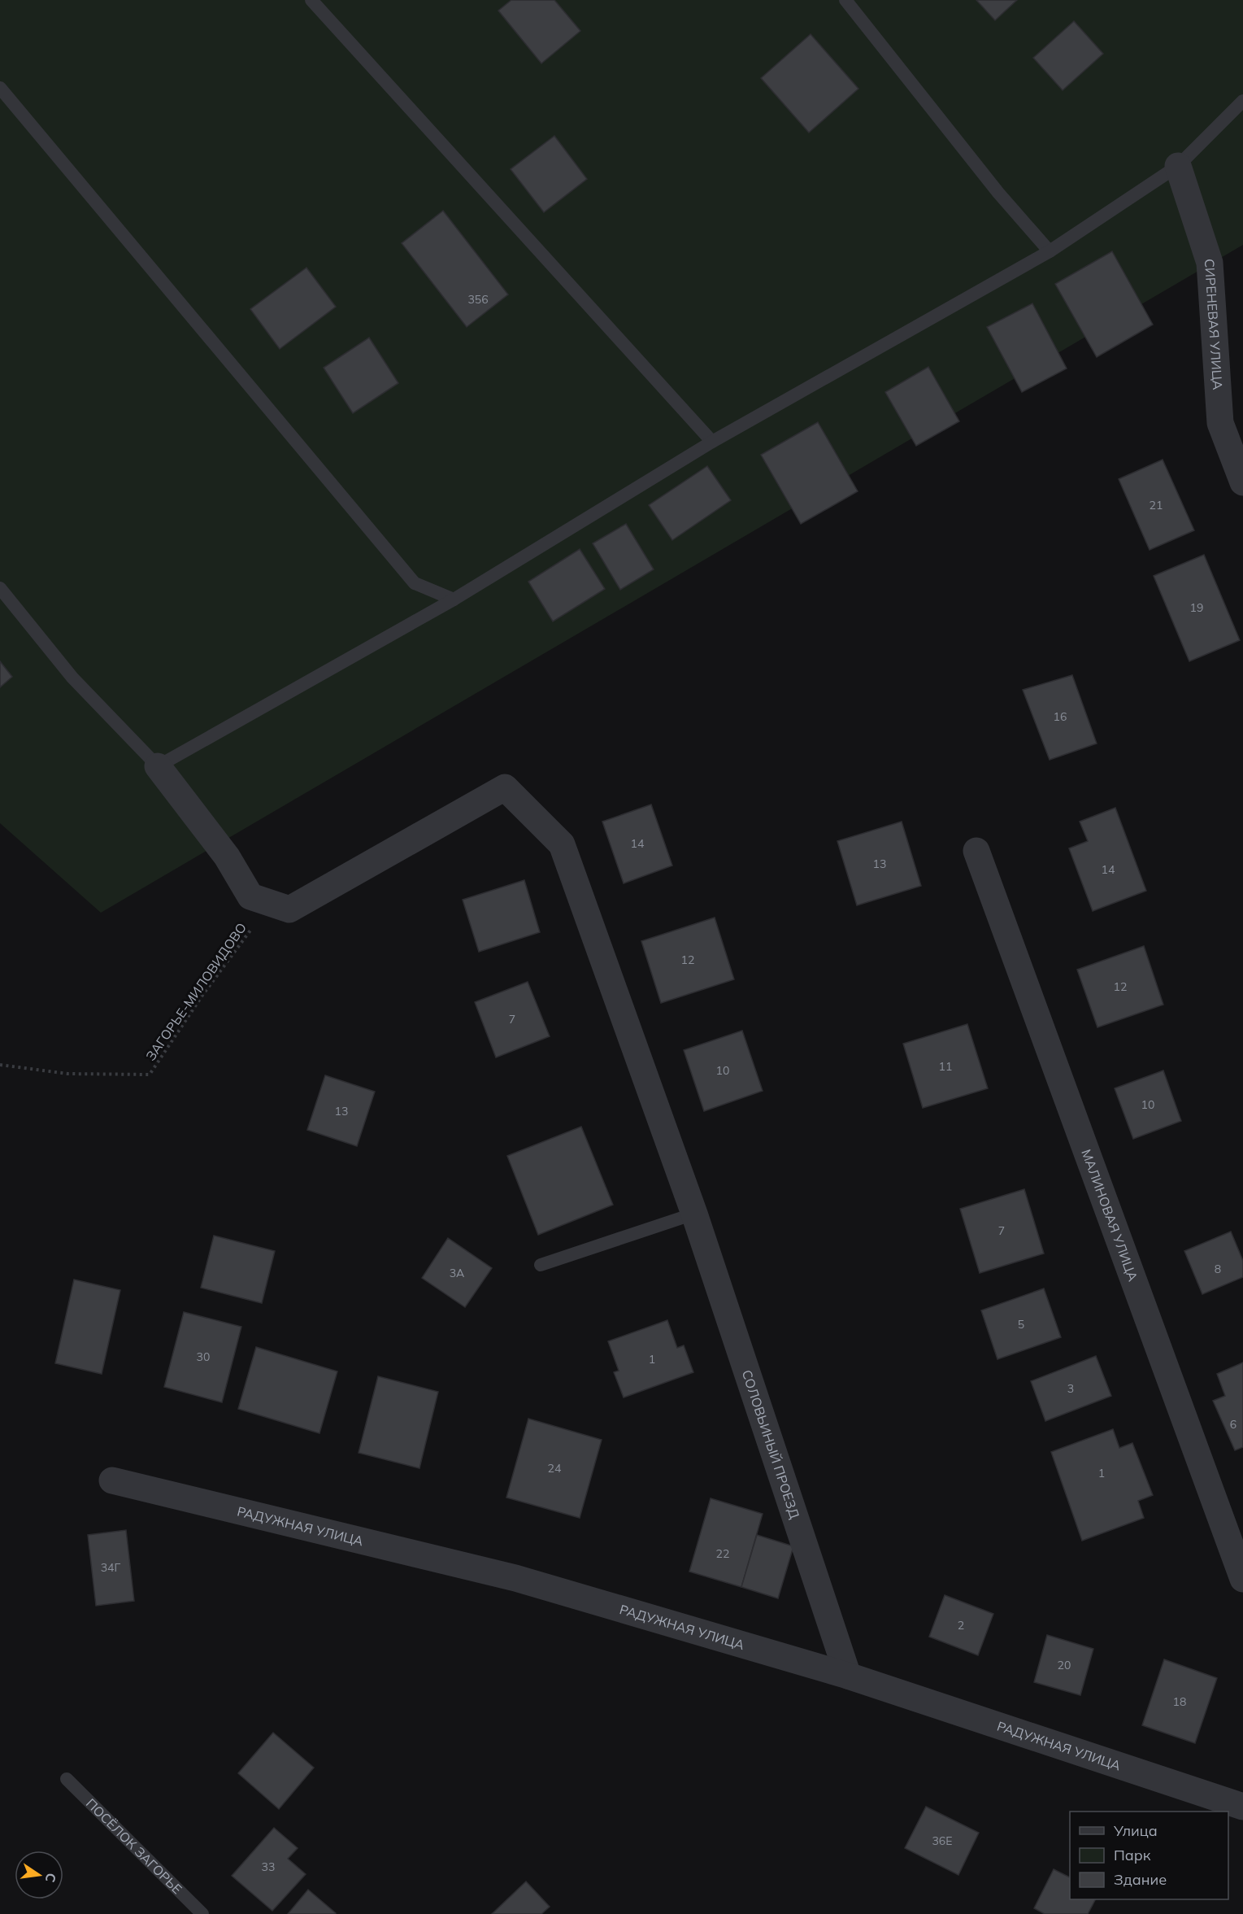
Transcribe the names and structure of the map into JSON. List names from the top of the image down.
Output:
{
  "streets": {
    "street": [
      "СИРЕНЕВАЯ УЛИЦА",
      "МАЛИНОВАЯ УЛИЦА",
      "СОЛОВЬИНЫЙ ПРОЕЗД",
      "РАДУЖНАЯ УЛИЦА"
    ],
    "lane": ["ПОСЁЛОК ЗАГОРЬЕ"],
    "path": ["ЗАГОРЬЕ-МИЛОВИДОВО"]
  },
  "crossings": [
    ["ЗАГОРЬЕ-МИЛОВИДОВО", "СОЛОВЬИНЫЙ ПРОЕЗД"],
    ["СОЛОВЬИНЫЙ ПРОЕЗД", "РАДУЖНАЯ УЛИЦА"]
  ],
  "house_numbers": [
    "356",
    "21",
    "19",
    "16",
    "14",
    "13",
    "14",
    "12",
    "12",
    "7",
    "11",
    "10",
    "10",
    "13",
    "7",
    "8",
    "3А",
    "5",
    "30",
    "1",
    "3",
    "6",
    "24",
    "1",
    "22",
    "34Г",
    "2",
    "20",
    "18",
    "36Е",
    "33"
  ],
  "legend": ["Улица", "Парк", "Здание"],
  "north": "right"
}
